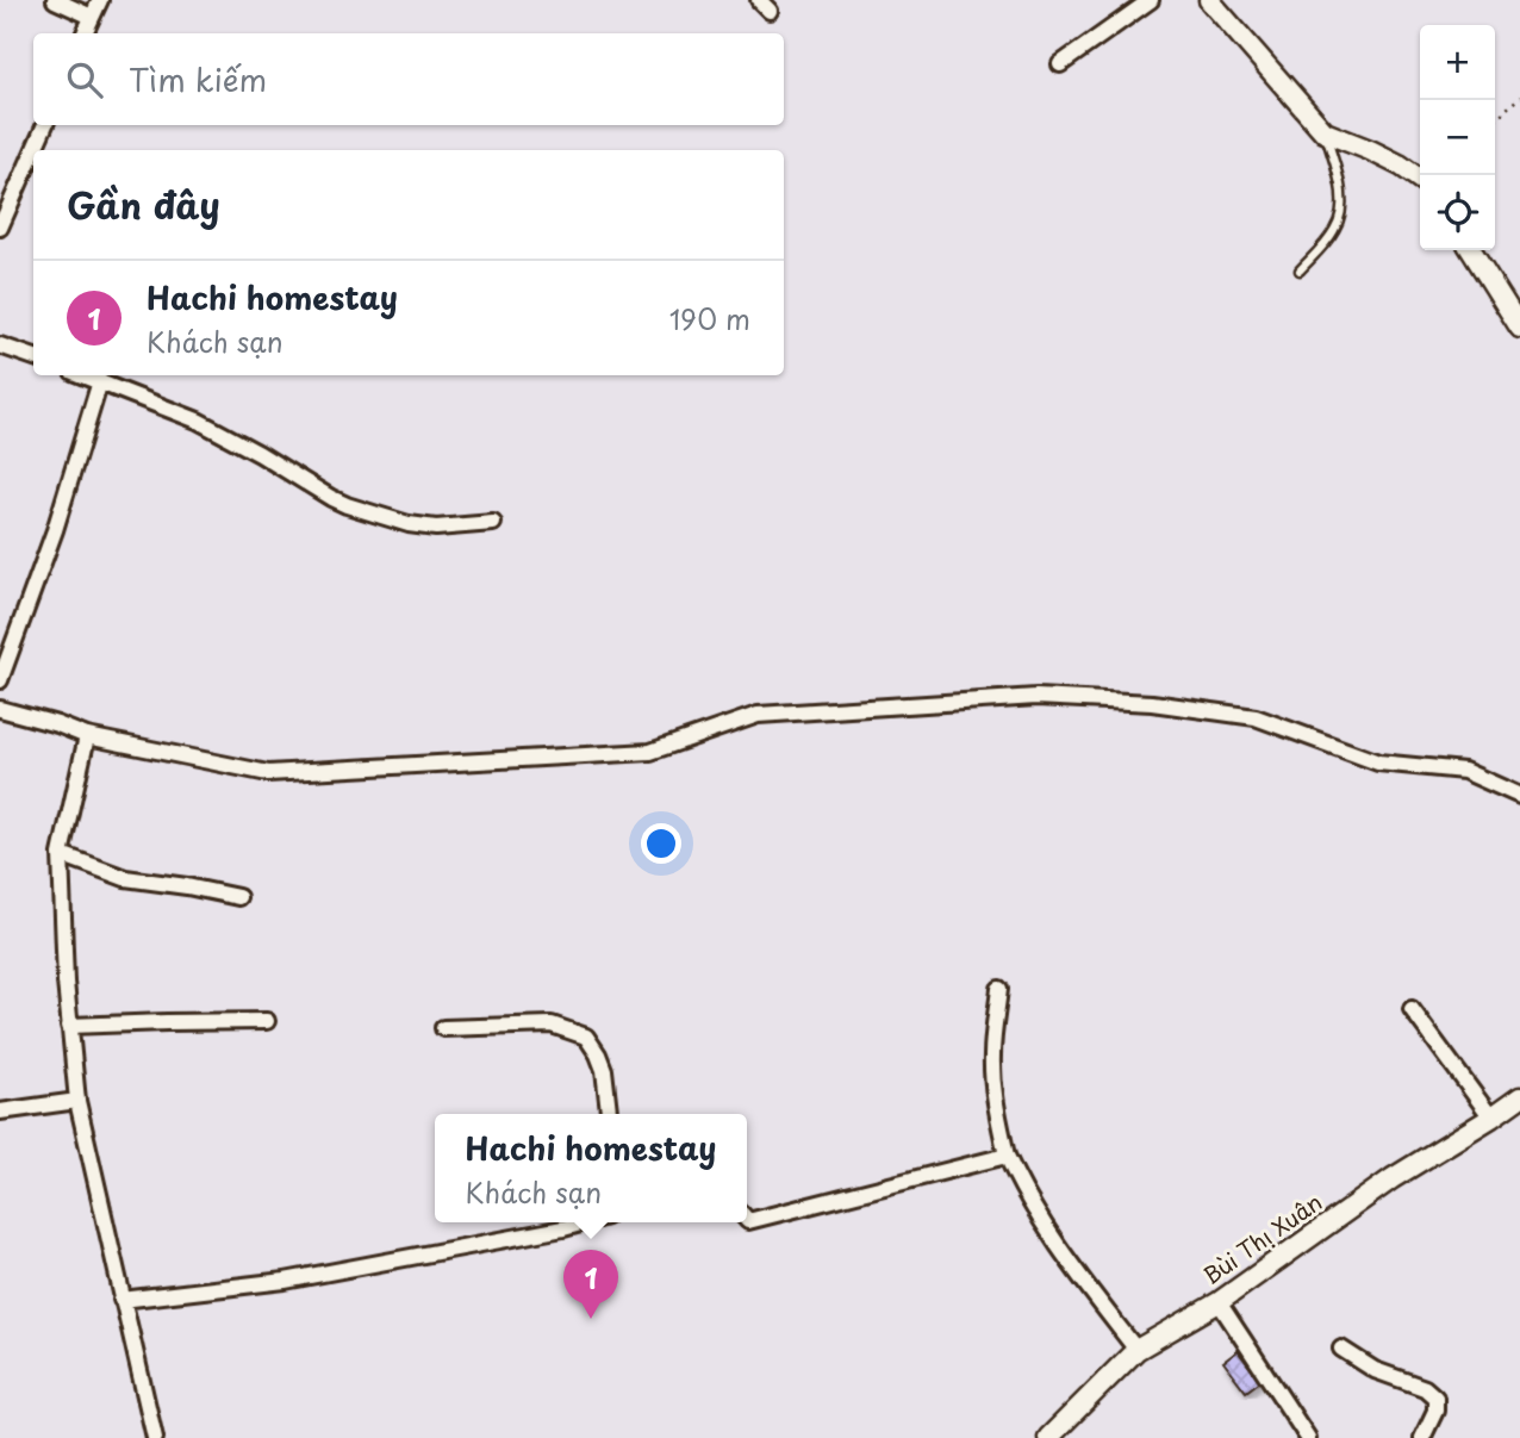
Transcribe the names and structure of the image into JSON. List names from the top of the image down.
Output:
{
  "streets": {
    "street": ["Bùi Thị Xuân"]
  },
  "page": {
    "map_buttons": ["+", "−"],
    "search": "Tìm kiếm",
    "heading": "Gần đây",
    "list": [
      {
        "mark": "1",
        "name": "Hachi homestay",
        "note": "Khách sạn",
        "value": "190 m"
      }
    ],
    "popup": ["Hachi homestay", "Khách sạn"],
    "pins": "1"
  }
}
